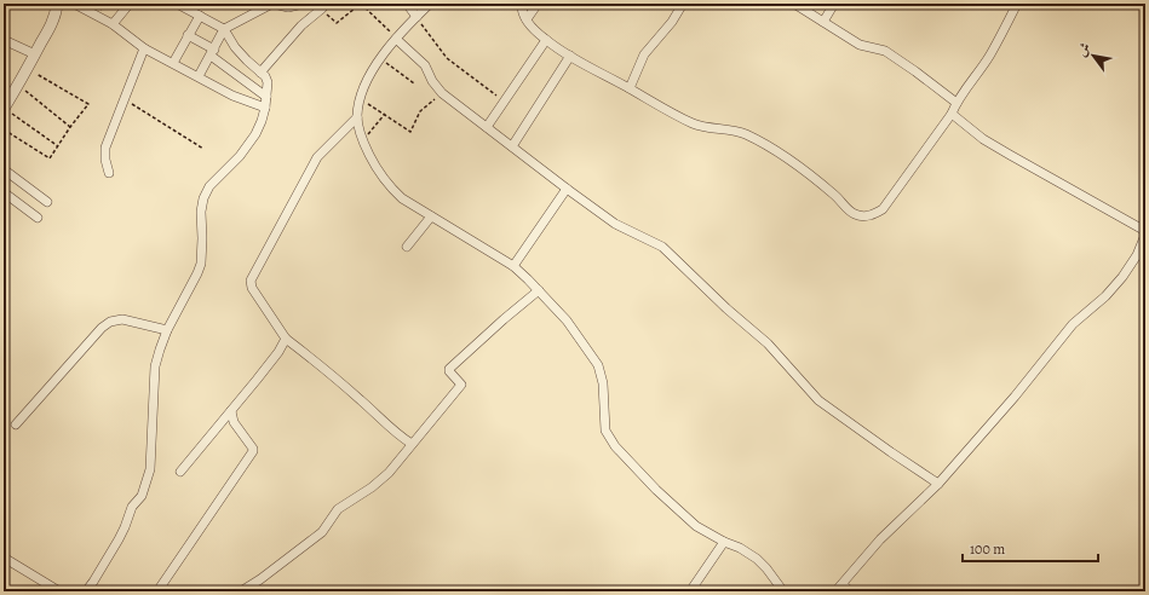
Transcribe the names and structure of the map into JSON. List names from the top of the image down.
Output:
{
  "scale_bar": "100 m",
  "north": "top left"
}
